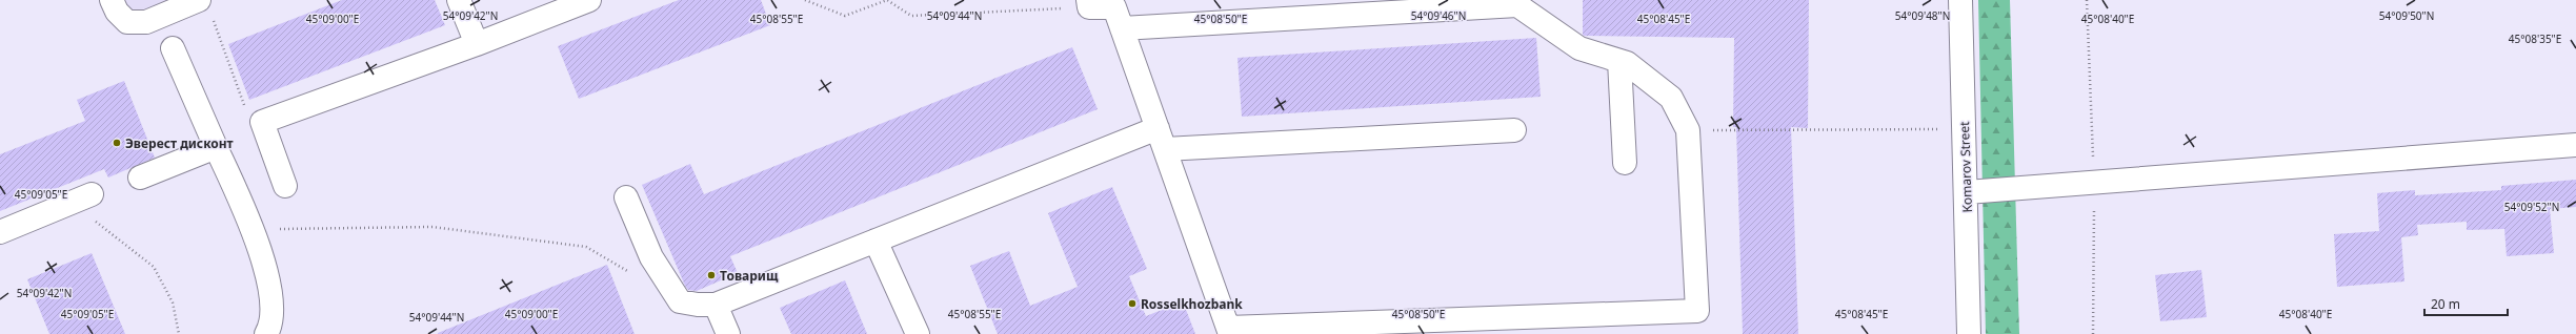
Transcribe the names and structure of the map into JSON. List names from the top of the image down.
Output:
{
  "streets": {
    "street": ["Komarov Street"]
  },
  "places": ["Эверест дисконт", "Товарищ", "Rosselkhozbank"],
  "scale_bar": "20 m",
  "coordinates": [
    "54°09'44\"N",
    "54°09'46\"N",
    "54°09'48\"N",
    "54°09'50\"N",
    "54°09'42\"N",
    "45°09'00\"E",
    "45°08'55\"E",
    "45°08'50\"E",
    "45°08'45\"E",
    "45°08'40\"E",
    "45°08'35\"E",
    "45°09'05\"E",
    "54°09'52\"N"
  ]
}
